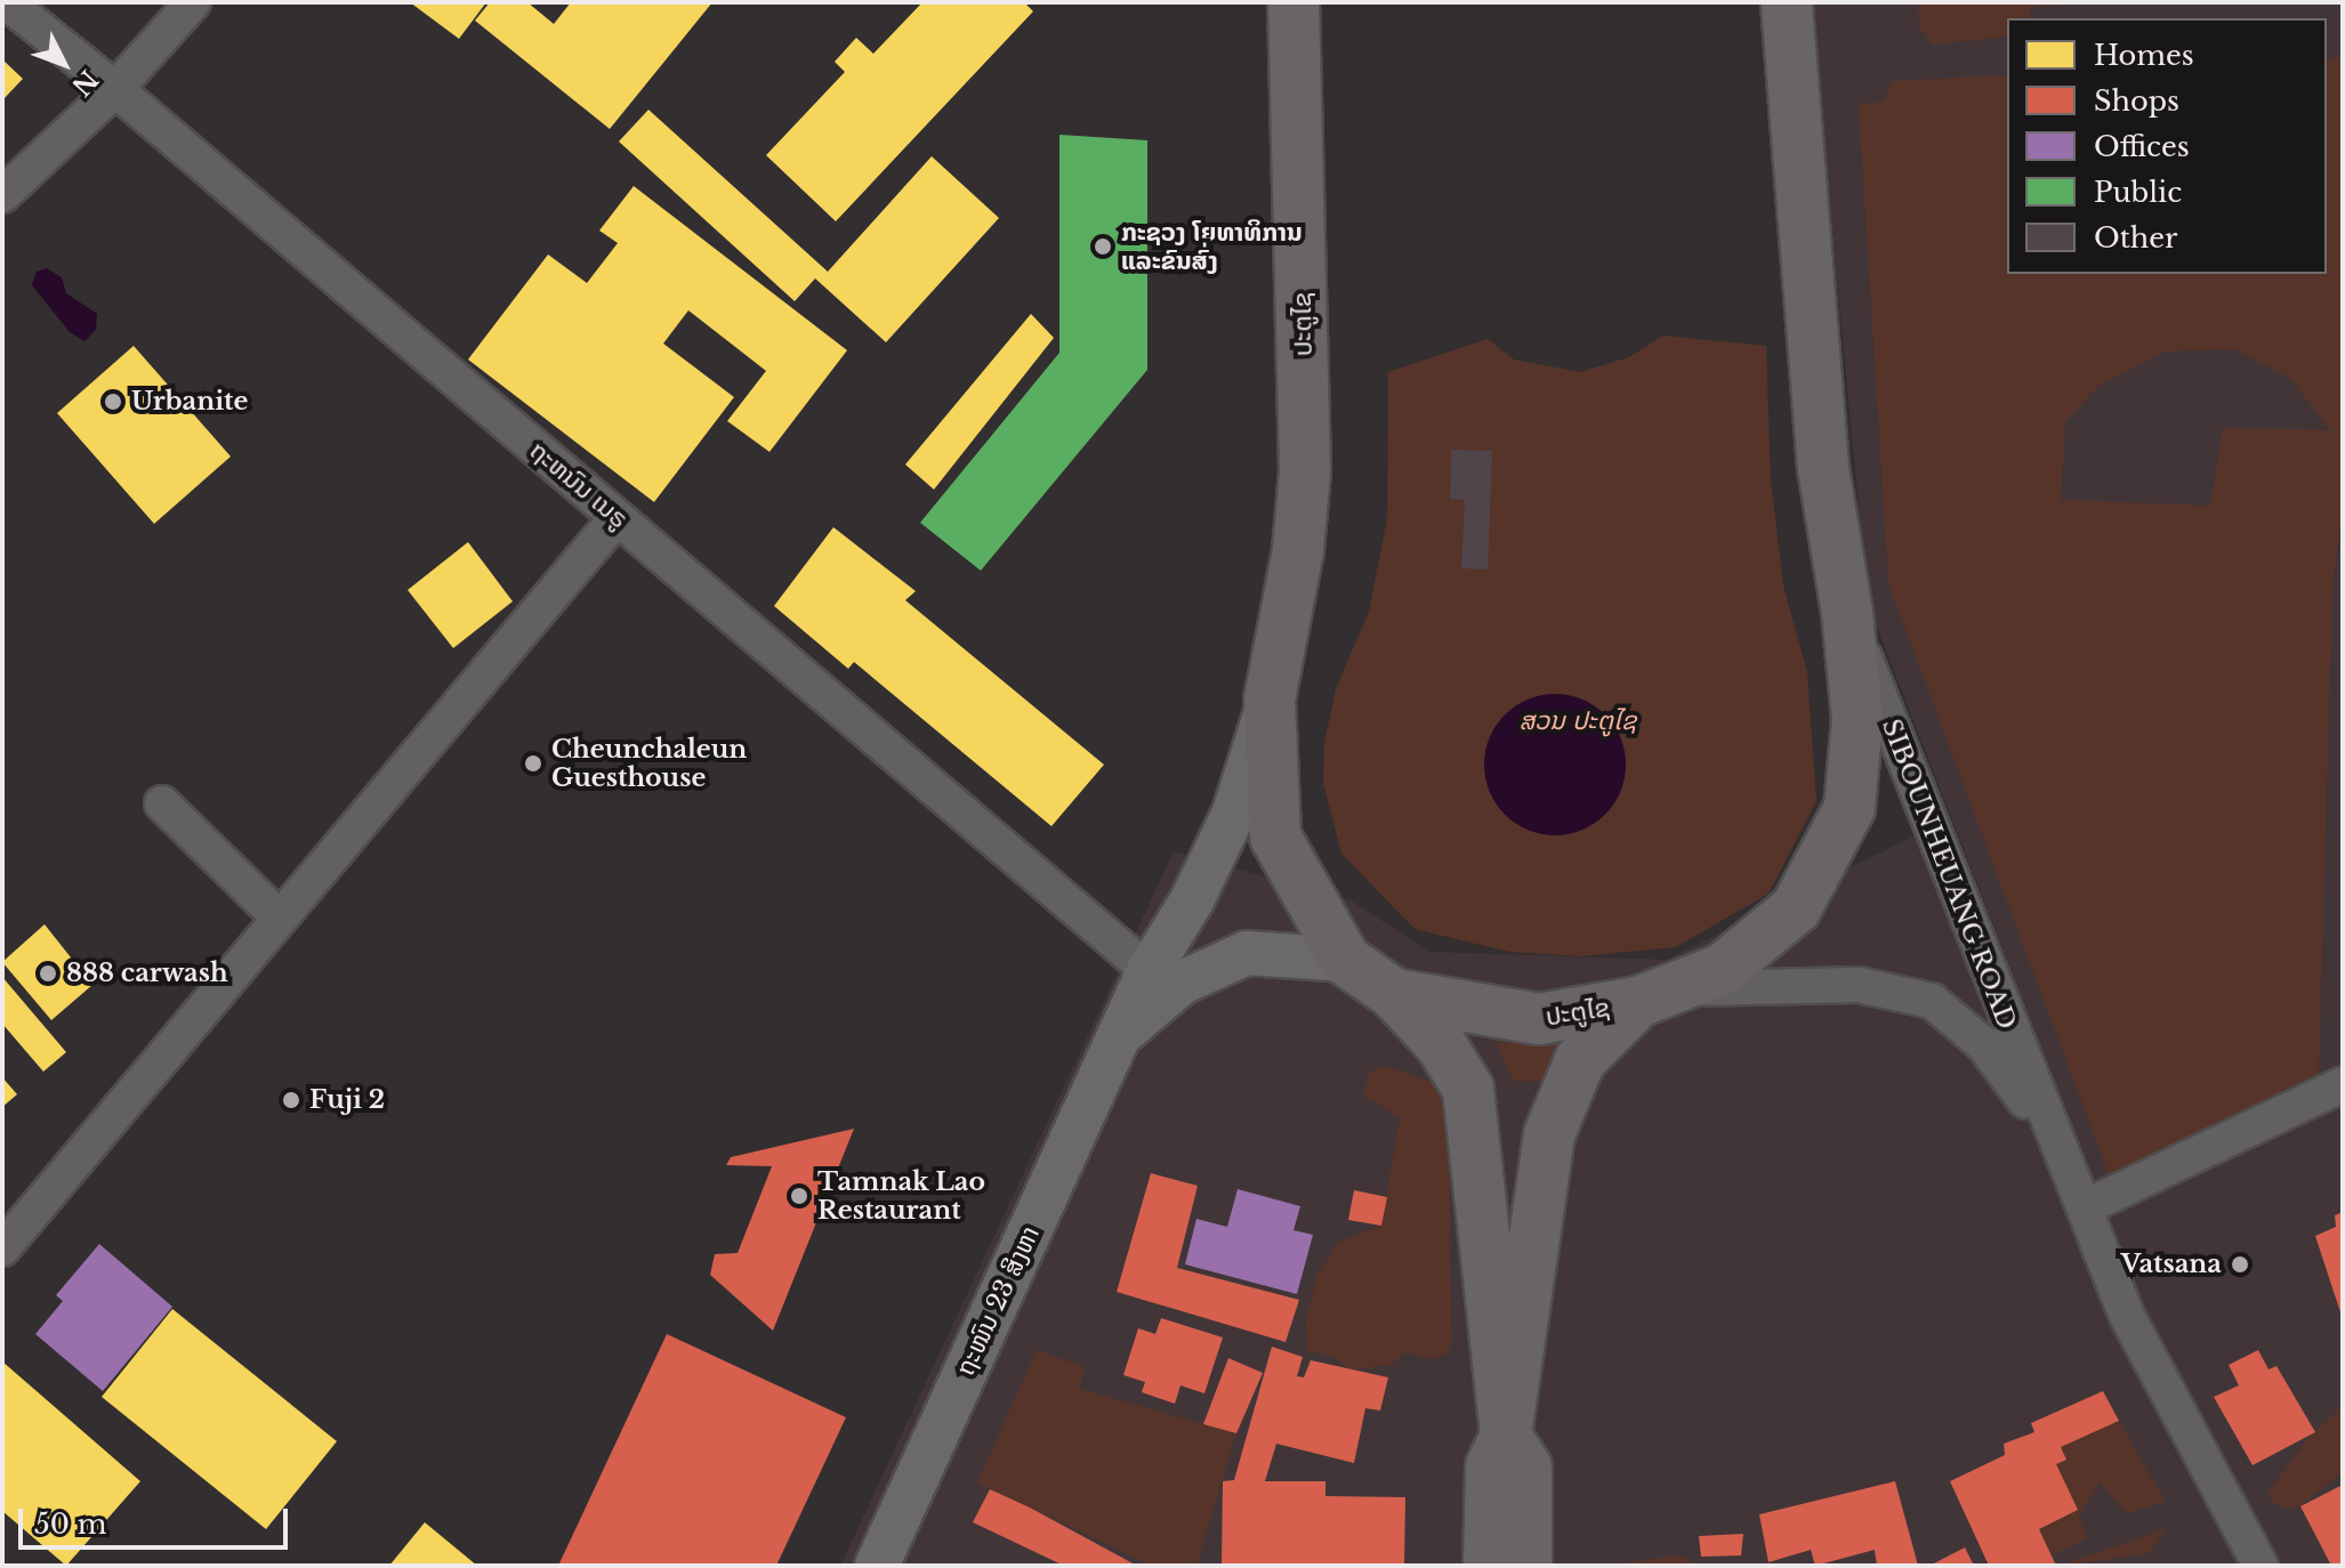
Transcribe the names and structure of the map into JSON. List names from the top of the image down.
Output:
{
  "streets": {
    "highway": ["ປະຕູໄຊ"],
    "main road": ["ຖະໜົນ 23 ສິງຫາ"],
    "street": ["ຖະຫນົນ ເນຣູ", "SIBOUNHEUANG ROAD"]
  },
  "crossings": [
    ["ປະຕູໄຊ", "SIBOUNHEUANG ROAD"],
    ["ປະຕູໄຊ", "ຖະໜົນ 23 ສິງຫາ"],
    ["ຖະຫນົນ ເນຣູ", "ຖະໜົນ 23 ສິງຫາ"]
  ],
  "parks": ["ສວນ ປະຕູໄຊ"],
  "places": [
    "ກະຊວງ ໂຍທາທິການ ແລະຂົນສົ່ງ",
    "Urbanite",
    "Cheunchaleun Guesthouse",
    "888 carwash",
    "Fuji 2",
    "Tamnak Lao Restaurant",
    "Vatsana"
  ],
  "legend": [
    "Homes",
    "Shops",
    "Offices",
    "Public",
    "Other"
  ],
  "scale_bar": "50 m",
  "north": "bottom right"
}
